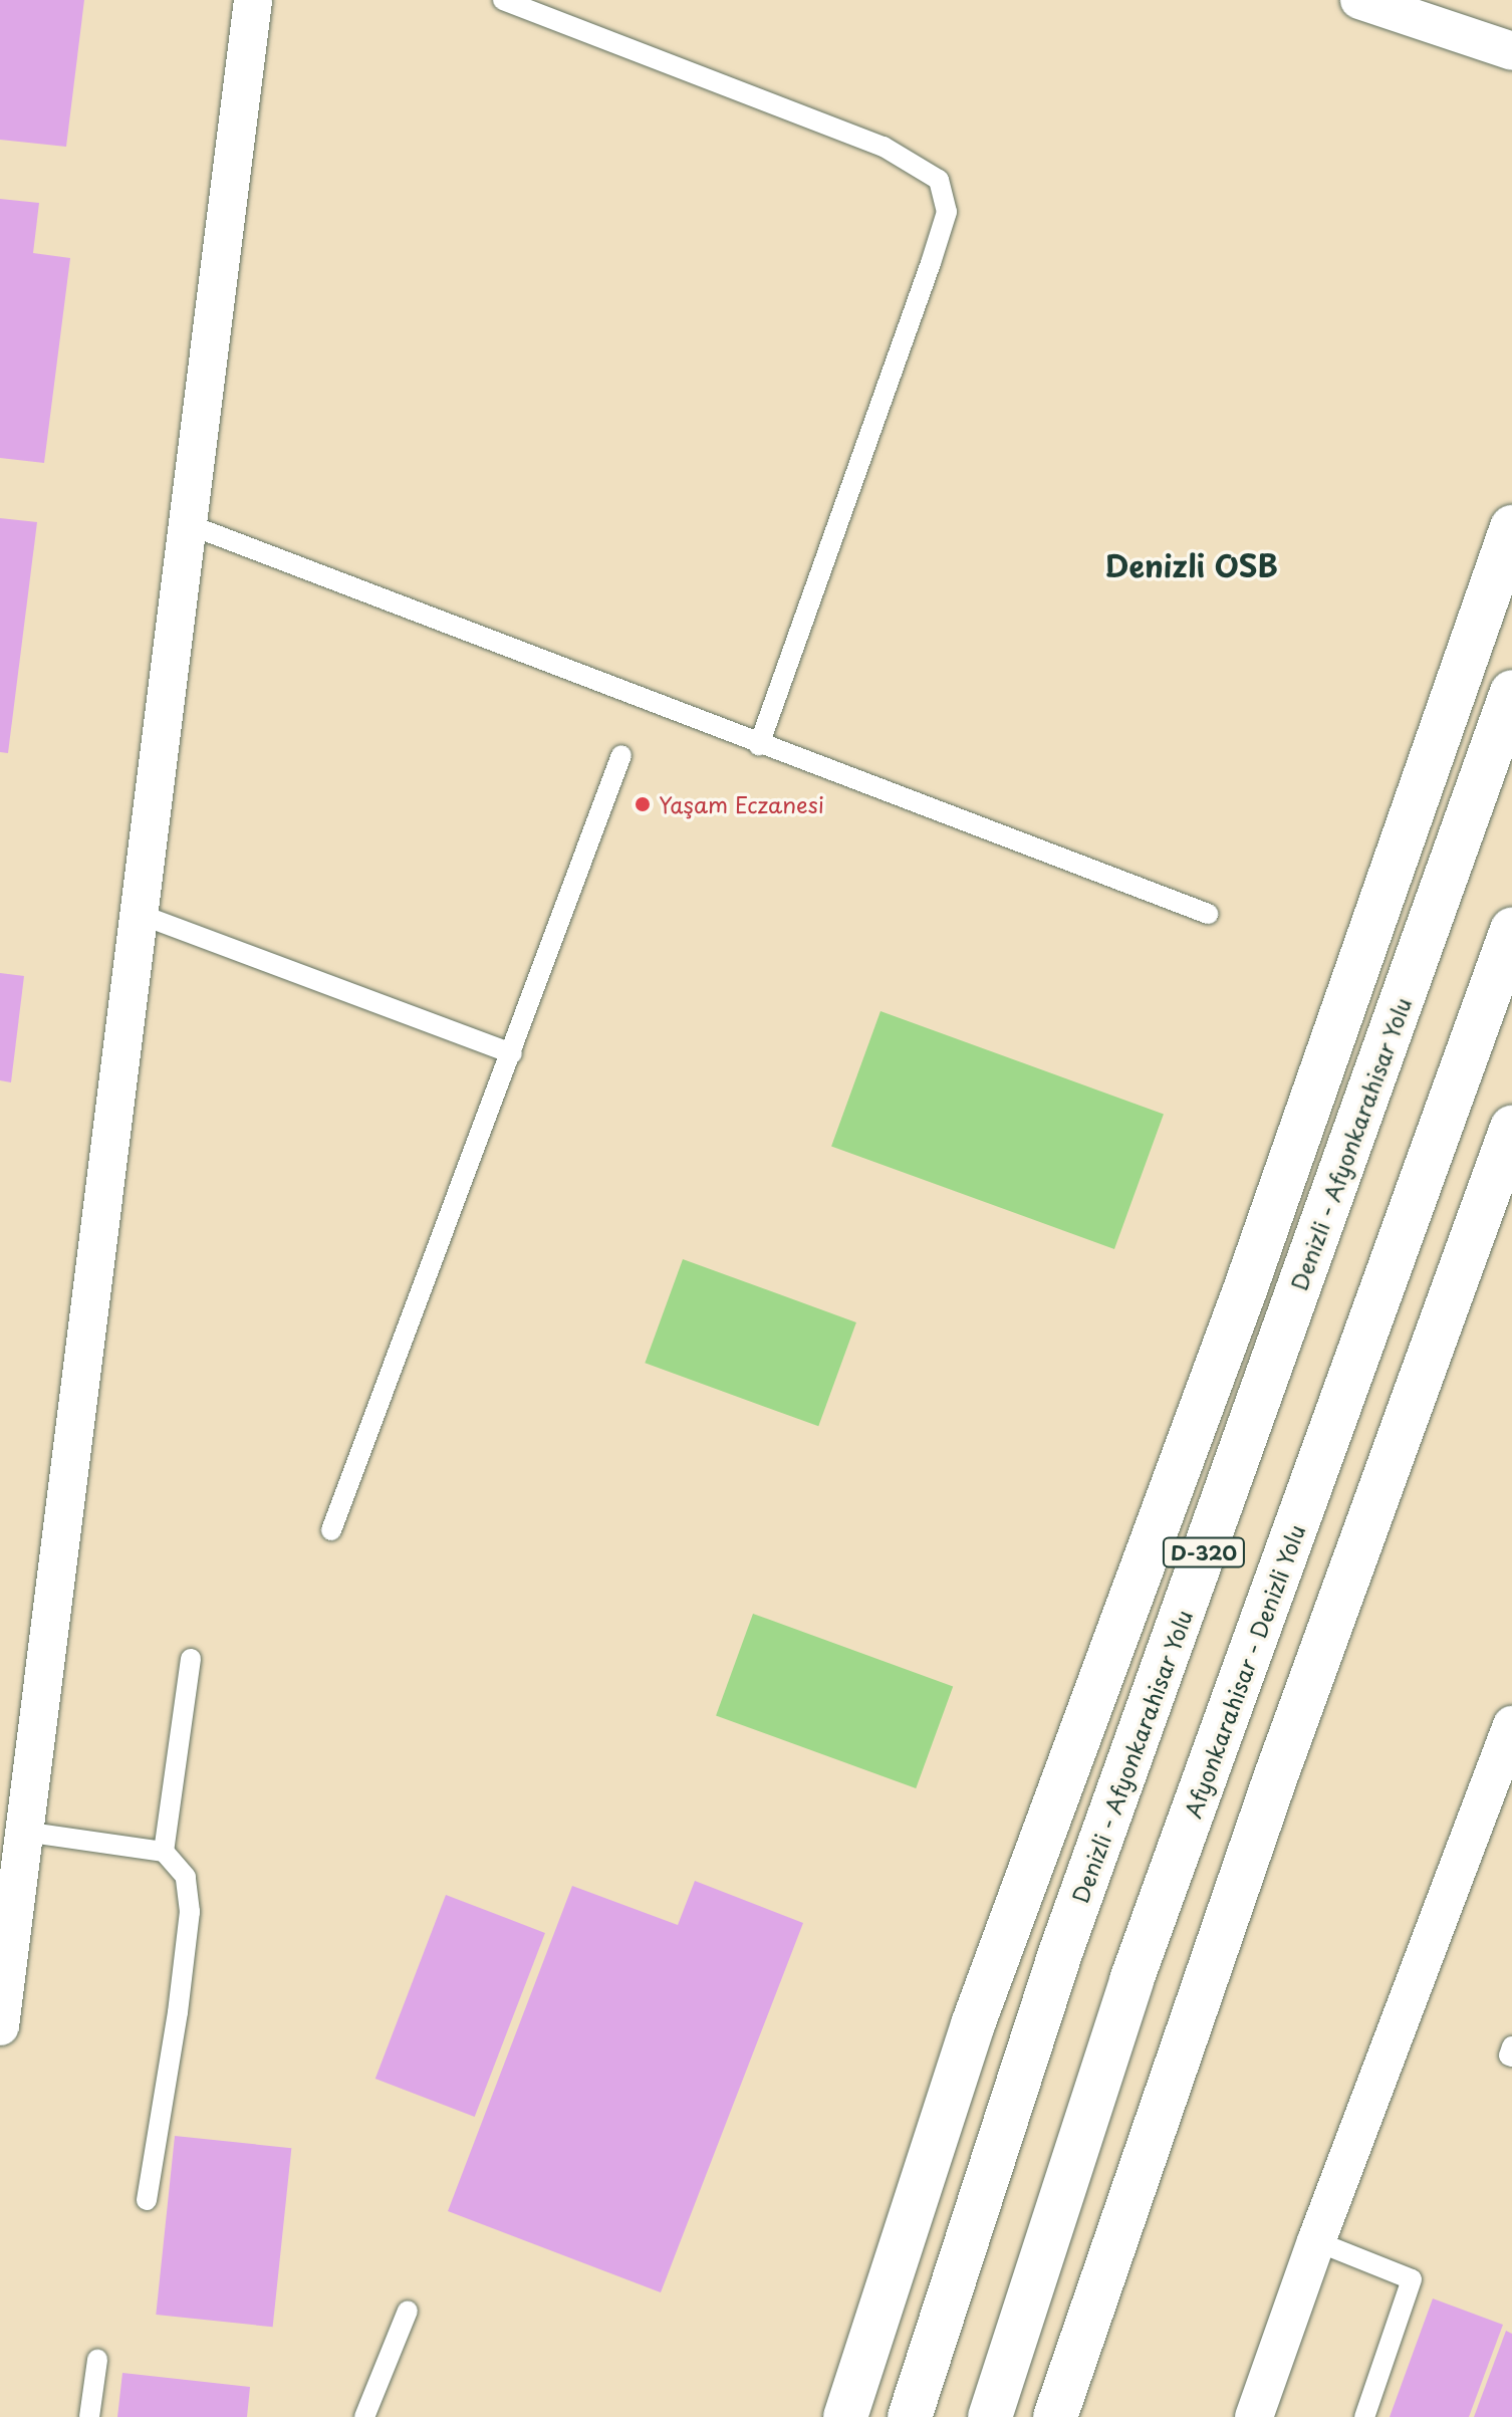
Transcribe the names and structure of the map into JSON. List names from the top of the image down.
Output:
{
  "streets": {
    "highway": ["Denizli - Afyonkarahisar Yolu", "D-320", "Afyonkarahisar - Denizli Yolu"]
  },
  "districts": ["Denizli OSB"],
  "places": ["Yaşam Eczanesi"]
}
